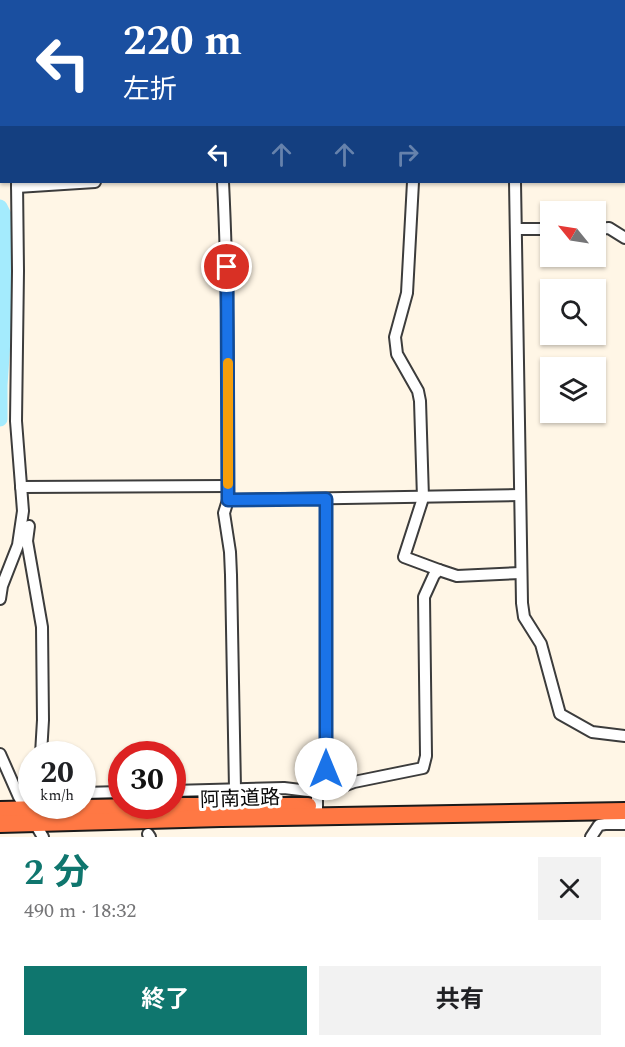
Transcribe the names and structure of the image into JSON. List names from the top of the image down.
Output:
{
  "streets": {
    "highway": ["阿南道路"]
  },
  "north": "top left",
  "page": {
    "turn": ["220 m", "左折"],
    "speed": "20 km/h",
    "limit": "30",
    "heading": ["2 分", "490 m · 18:32"],
    "buttons": ["終了", "共有"]
  }
}
